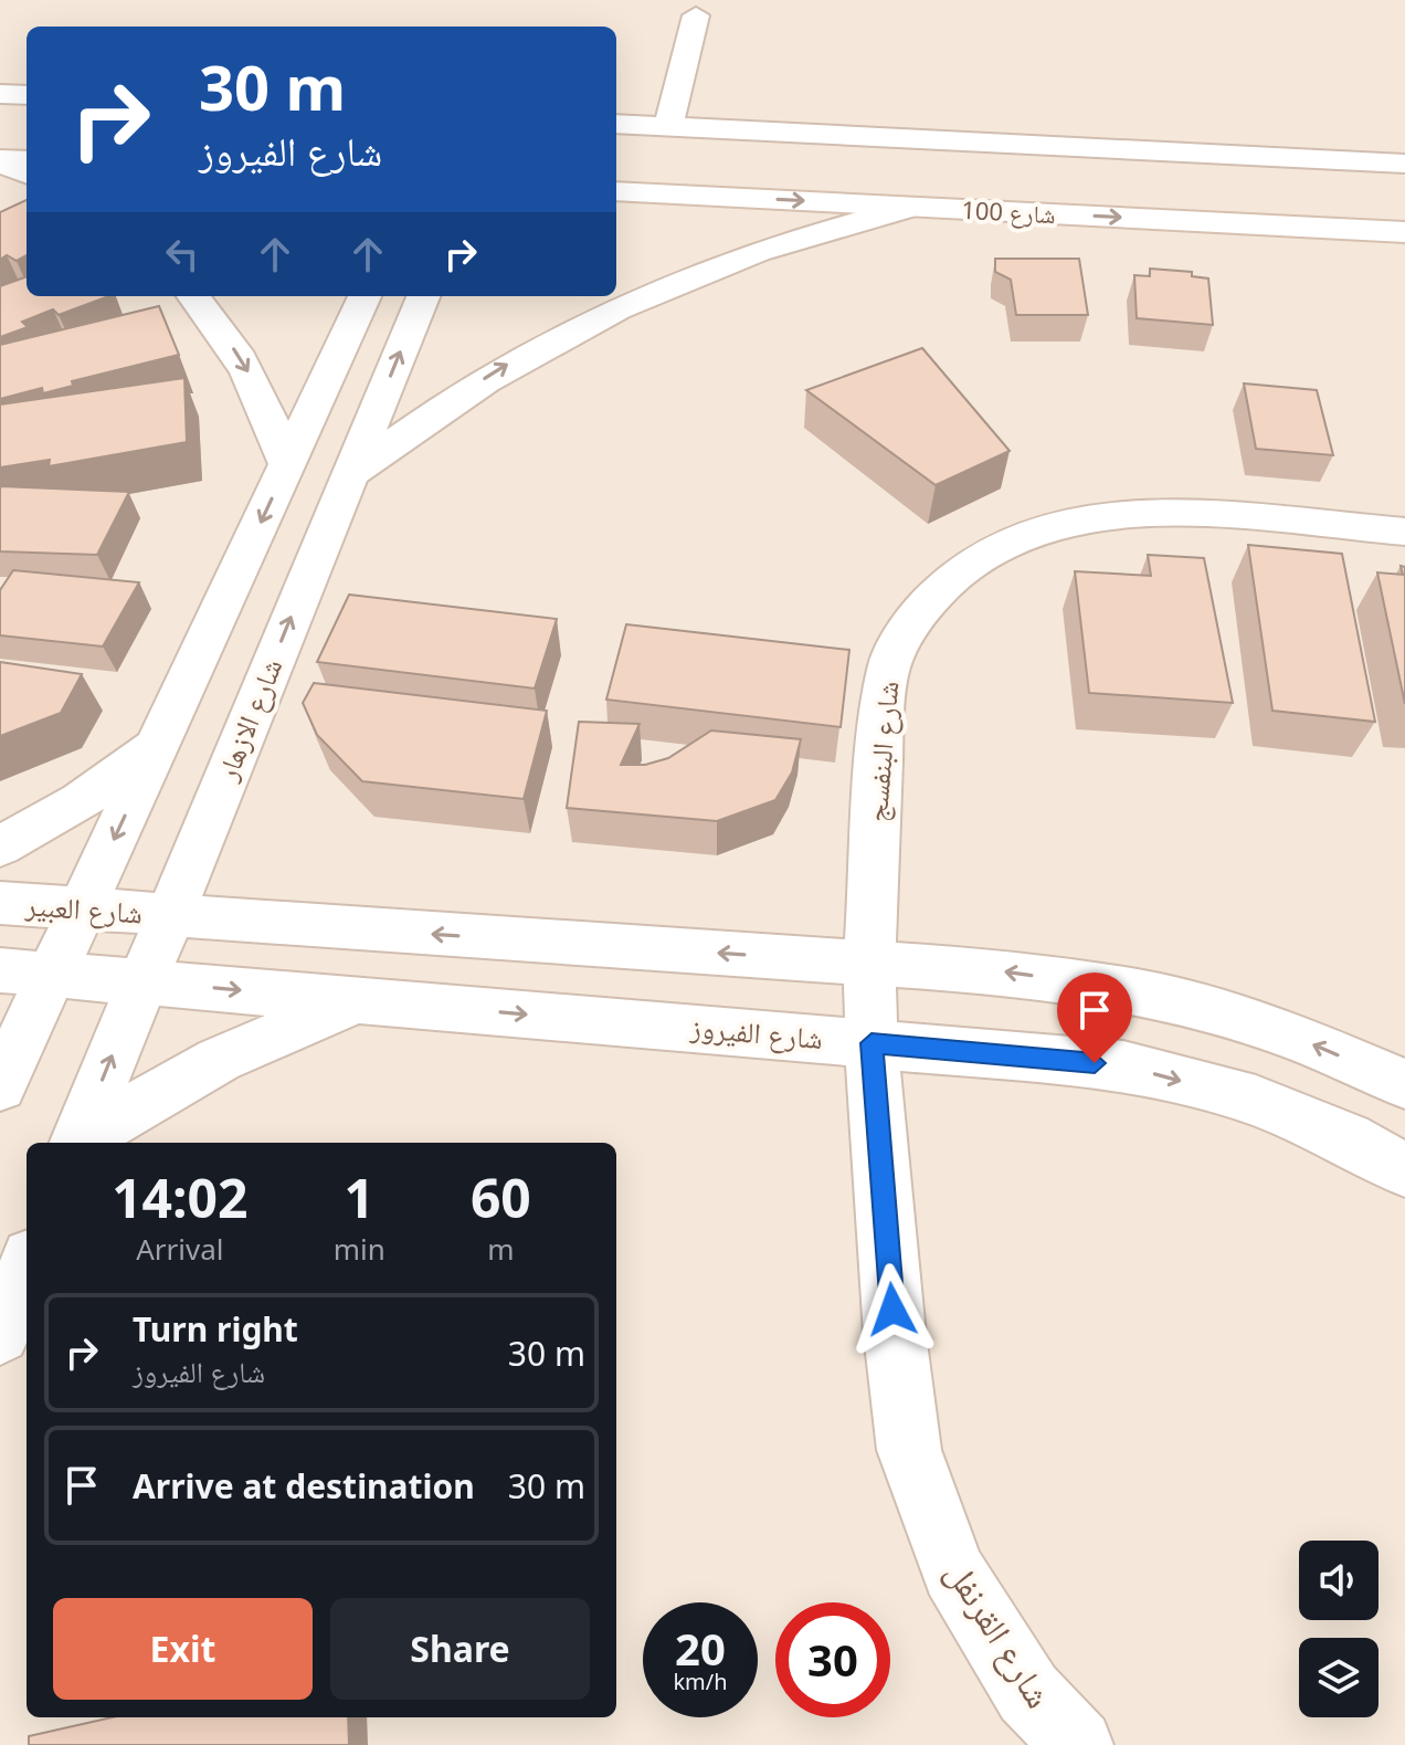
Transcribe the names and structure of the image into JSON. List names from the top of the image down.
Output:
{
  "streets": {
    "street": [
      "شارع 100",
      "شارع الازهار",
      "شارع البنفسج",
      "شارع العبير",
      "شارع الفيروز",
      "شارع القرنفل"
    ]
  },
  "crossings": [
    ["شارع الازهار", "شارع العبير"],
    ["شارع الازهار", "شارع الفيروز"],
    ["شارع البنفسج", "شارع الفيروز"],
    ["شارع البنفسج", "شارع القرنفل"],
    ["شارع الفيروز", "شارع القرنفل"]
  ],
  "page": {
    "turn": ["30 m", "شارع الفيروز"],
    "eta": [
      "14:02",
      "Arrival",
      "1",
      "min",
      "60",
      "m"
    ],
    "list": [
      {
        "name": "Turn right",
        "note": "شارع الفيروز",
        "value": "30 m"
      },
      {
        "name": "Arrive at destination",
        "value": "30 m"
      }
    ],
    "buttons": ["Exit", "Share"],
    "speed": "20 km/h",
    "limit": "30"
  }
}
